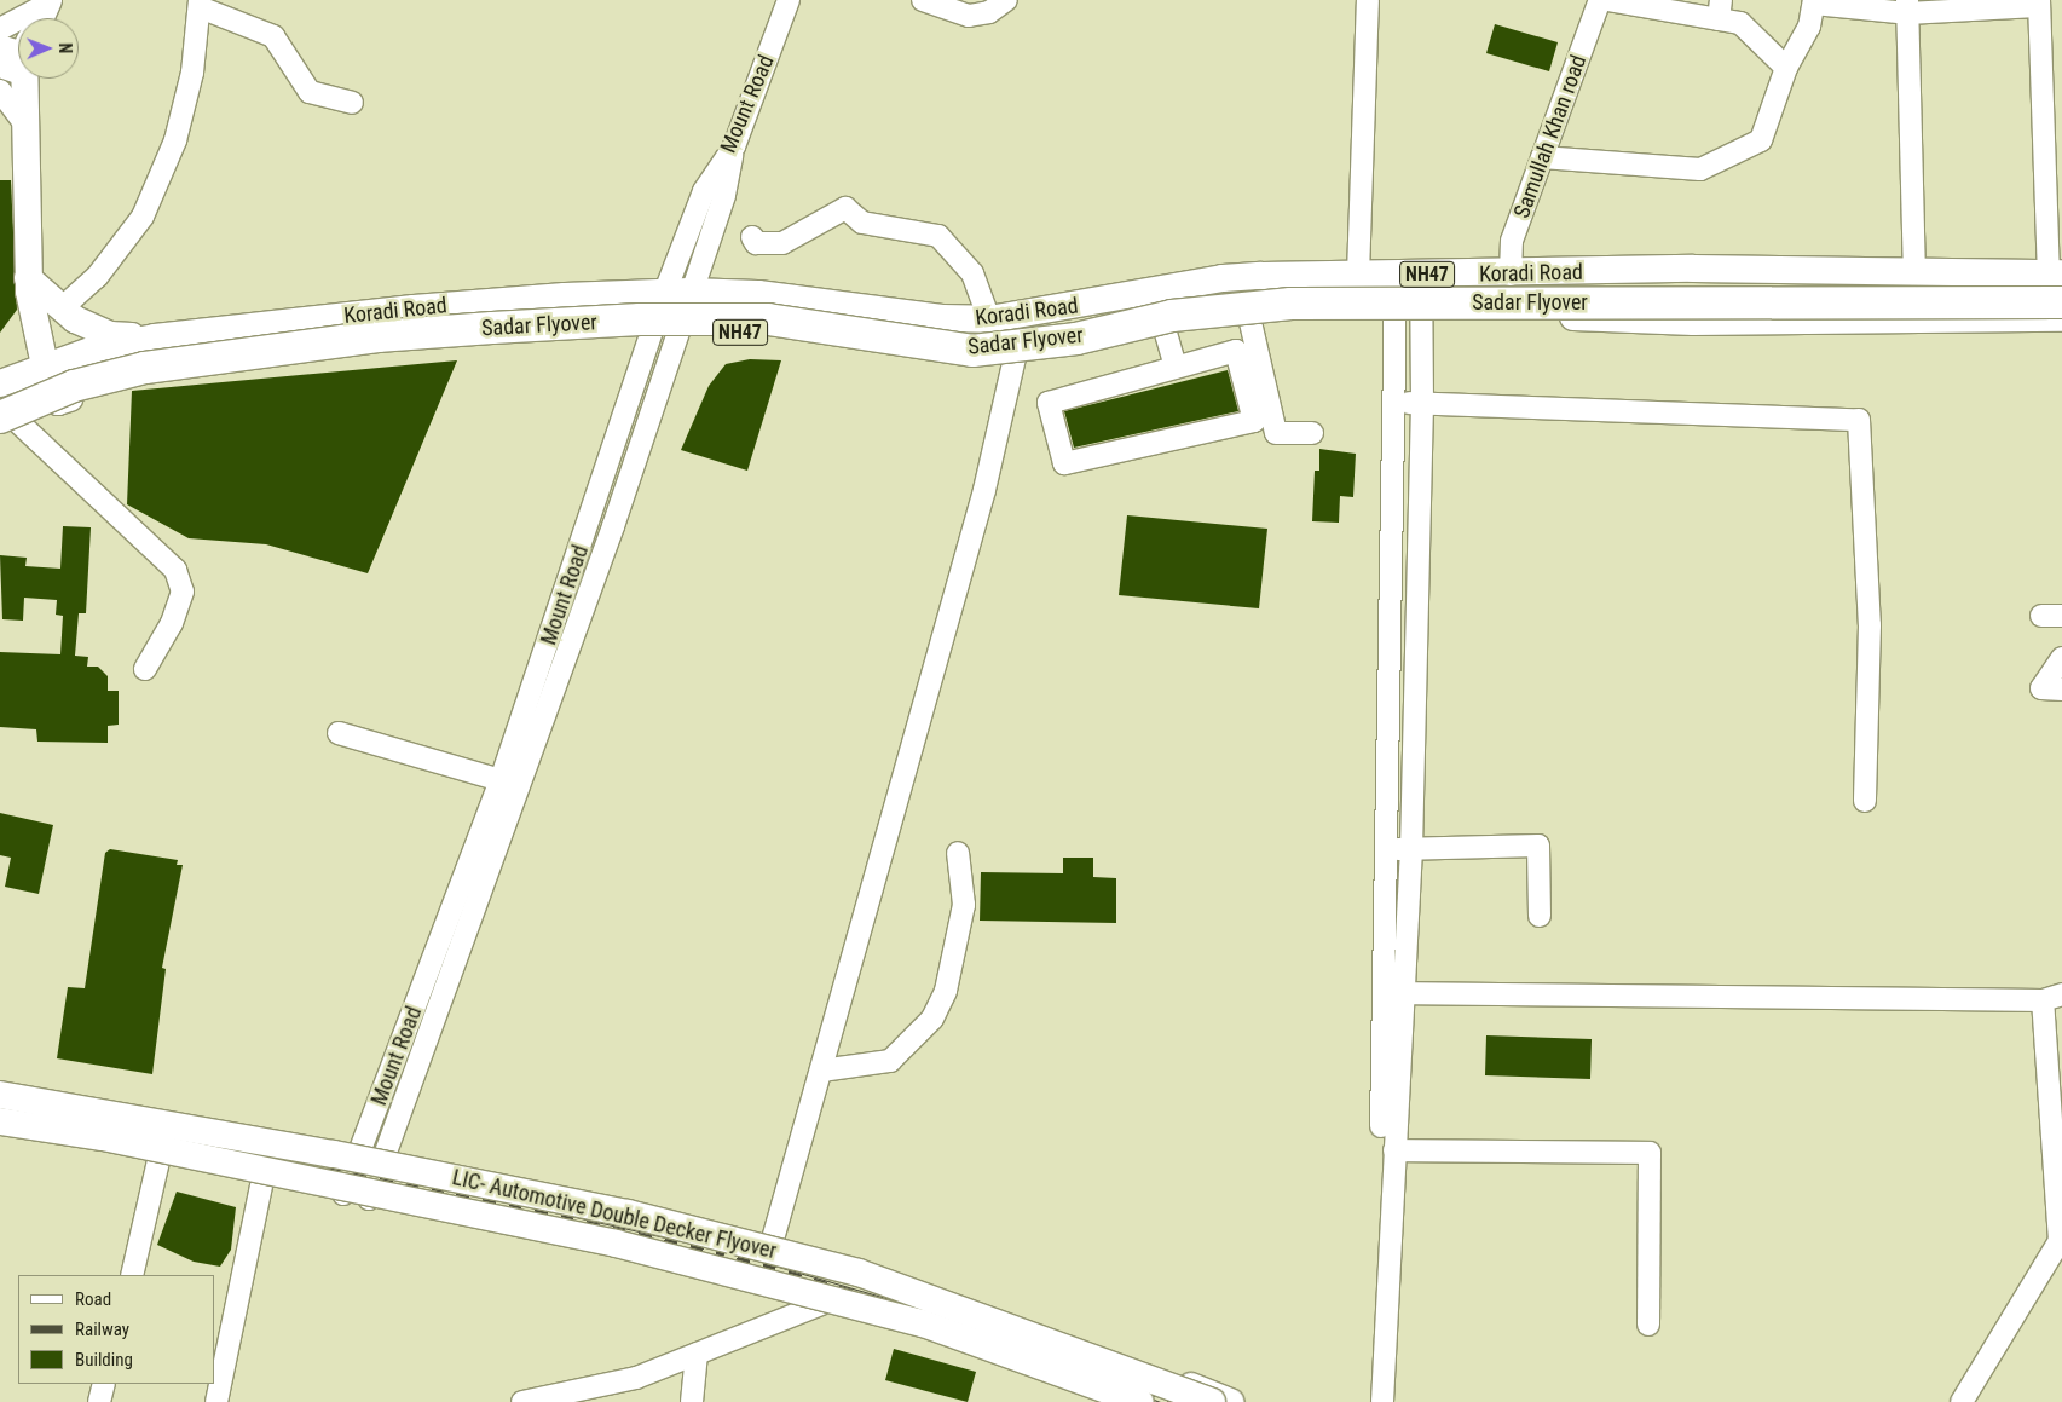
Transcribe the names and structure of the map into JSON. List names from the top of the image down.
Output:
{
  "streets": {
    "highway": ["Sadar Flyover"],
    "main road": ["Koradi Road", "NH47", "LIC- Automotive Double Decker Flyover"],
    "street": ["Mount Road", "Samullah Khan road"]
  },
  "crossings": [
    ["Mount Road", "Koradi Road"],
    ["Mount Road", "NH47"],
    ["Samullah Khan road", "Koradi Road"],
    ["Koradi Road", "NH47"],
    ["Koradi Road", "Sadar Flyover"]
  ],
  "legend": ["Road", "Railway", "Building"],
  "north": "right"
}
